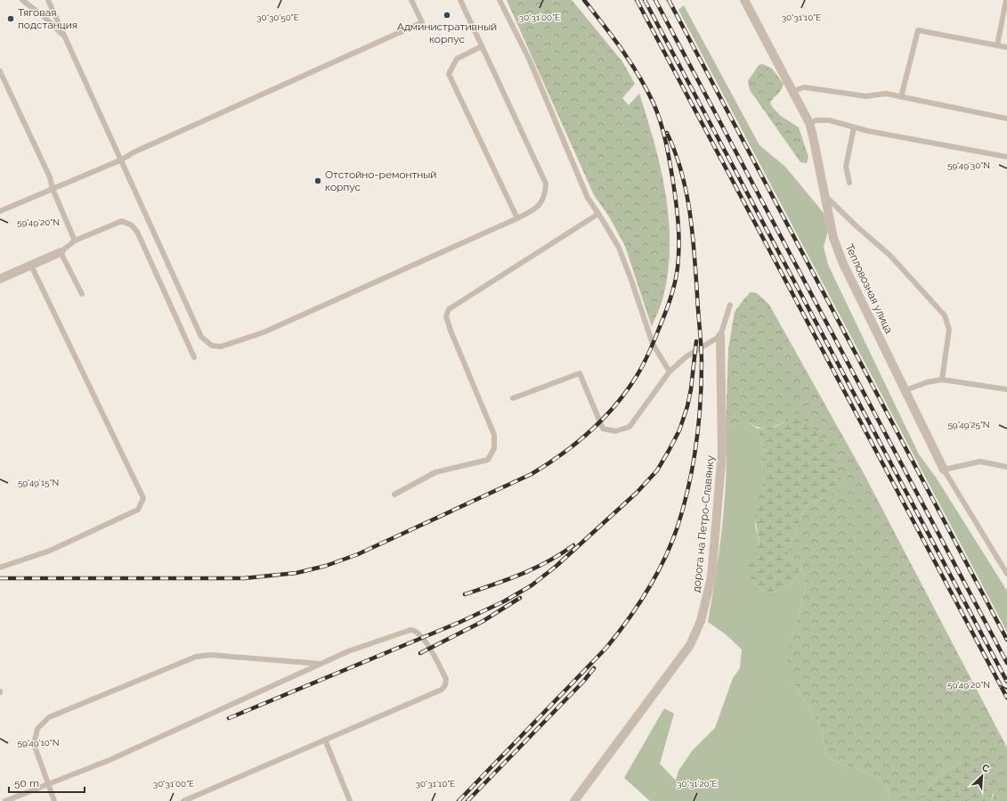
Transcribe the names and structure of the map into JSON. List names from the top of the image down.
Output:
{
  "streets": {
    "street": ["Тепловозная улица", "дорога на Петро-Славянку"]
  },
  "places": ["Административный корпус", "Тяговая подстанция", "Отстойно-ремонтный корпус"],
  "scale_bar": "50 m",
  "north": "top right",
  "coordinates": [
    "30°30'50\"E",
    "30°31'00\"E",
    "30°31'10\"E",
    "59°49'30\"N",
    "59°49'20\"N",
    "59°49'25\"N",
    "59°49'15\"N",
    "59°49'10\"N",
    "30°31'20\"E"
  ]
}
